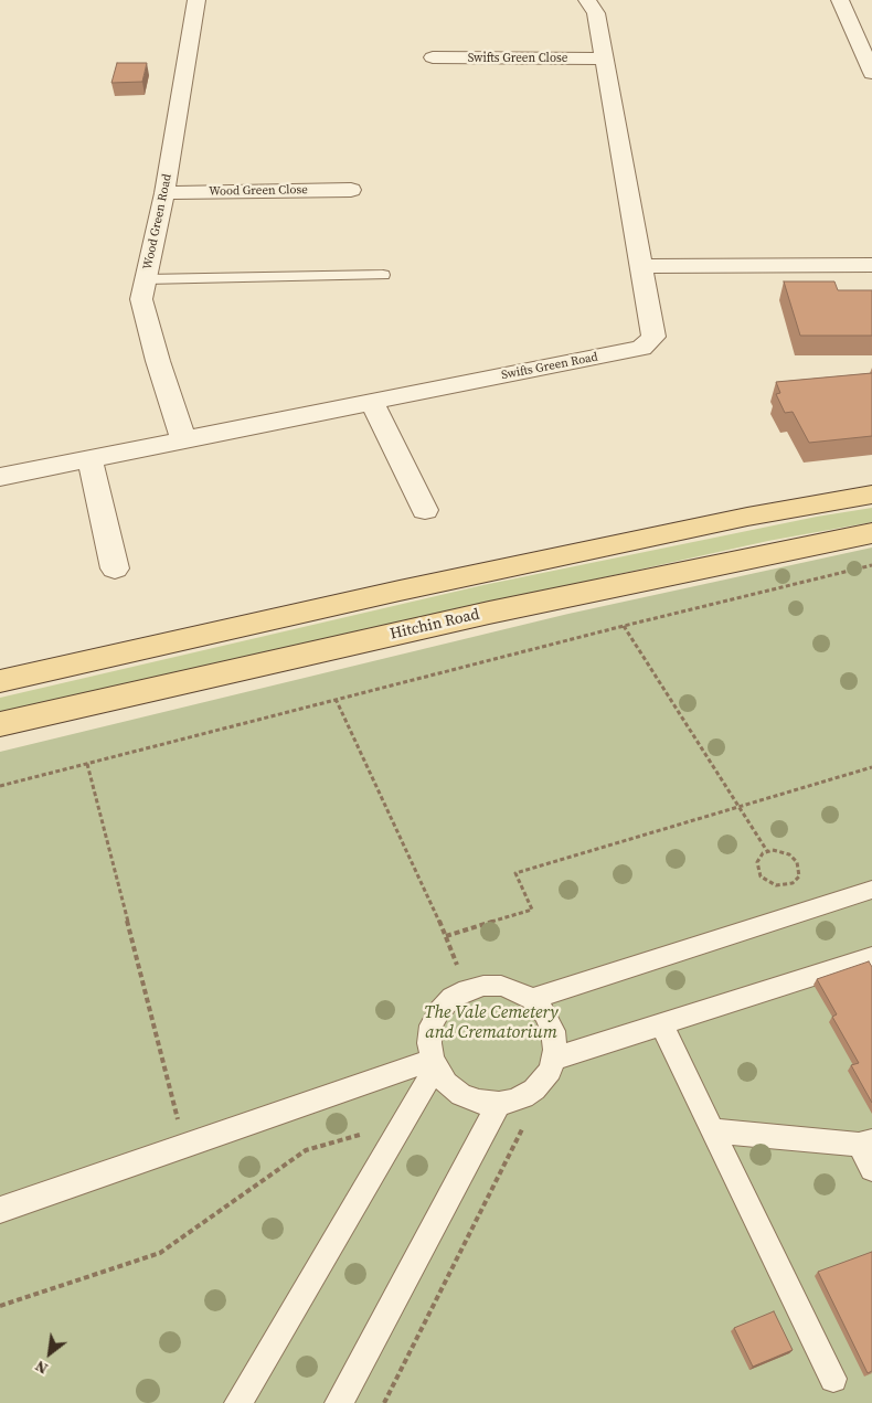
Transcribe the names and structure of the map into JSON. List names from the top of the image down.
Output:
{
  "streets": {
    "main road": ["Hitchin Road"],
    "street": [
      "Swifts Green Close",
      "Wood Green Close",
      "Wood Green Road",
      "Swifts Green Road"
    ]
  },
  "crossings": [
    ["Swifts Green Close", "Swifts Green Road"],
    ["Wood Green Close", "Wood Green Road"],
    ["Wood Green Road", "Swifts Green Road"]
  ],
  "parks": ["The Vale Cemetery and Crematorium"],
  "north": "bottom left"
}
